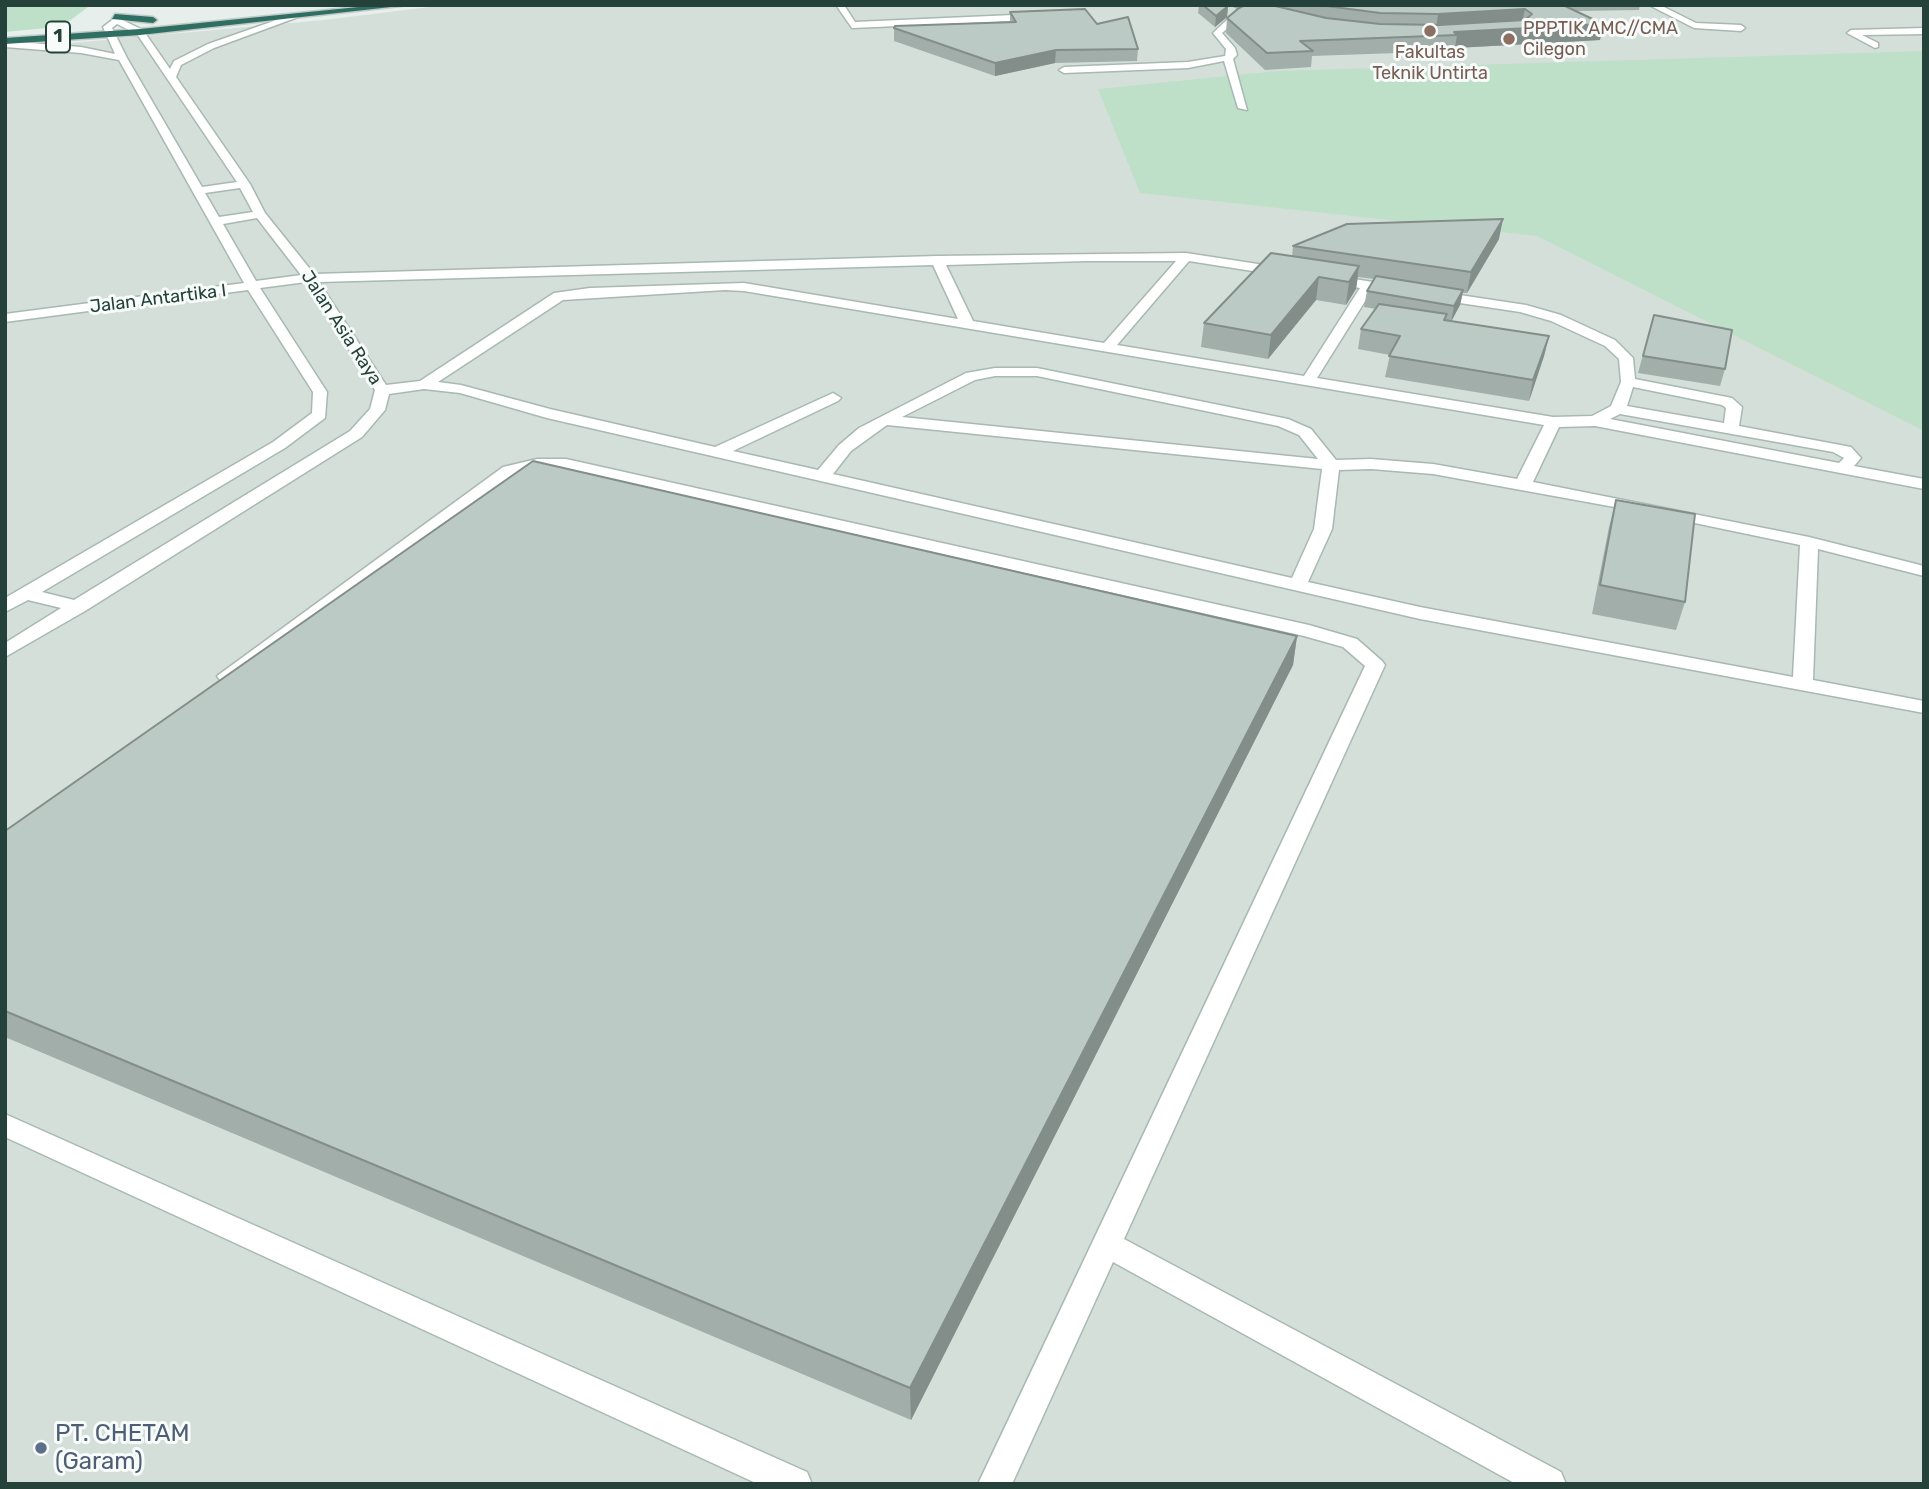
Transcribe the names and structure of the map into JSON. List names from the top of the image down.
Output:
{
  "streets": {
    "highway": ["1"],
    "street": ["Jalan Antartika I", "Jalan Asia Raya"]
  },
  "crossings": [
    ["1", "Jalan Asia Raya"],
    ["Jalan Antartika I", "Jalan Asia Raya"]
  ],
  "places": ["Fakultas Teknik Untirta", "PPPTIK AMC//CMA Cilegon", "PT. CHETAM (Garam)"]
}
